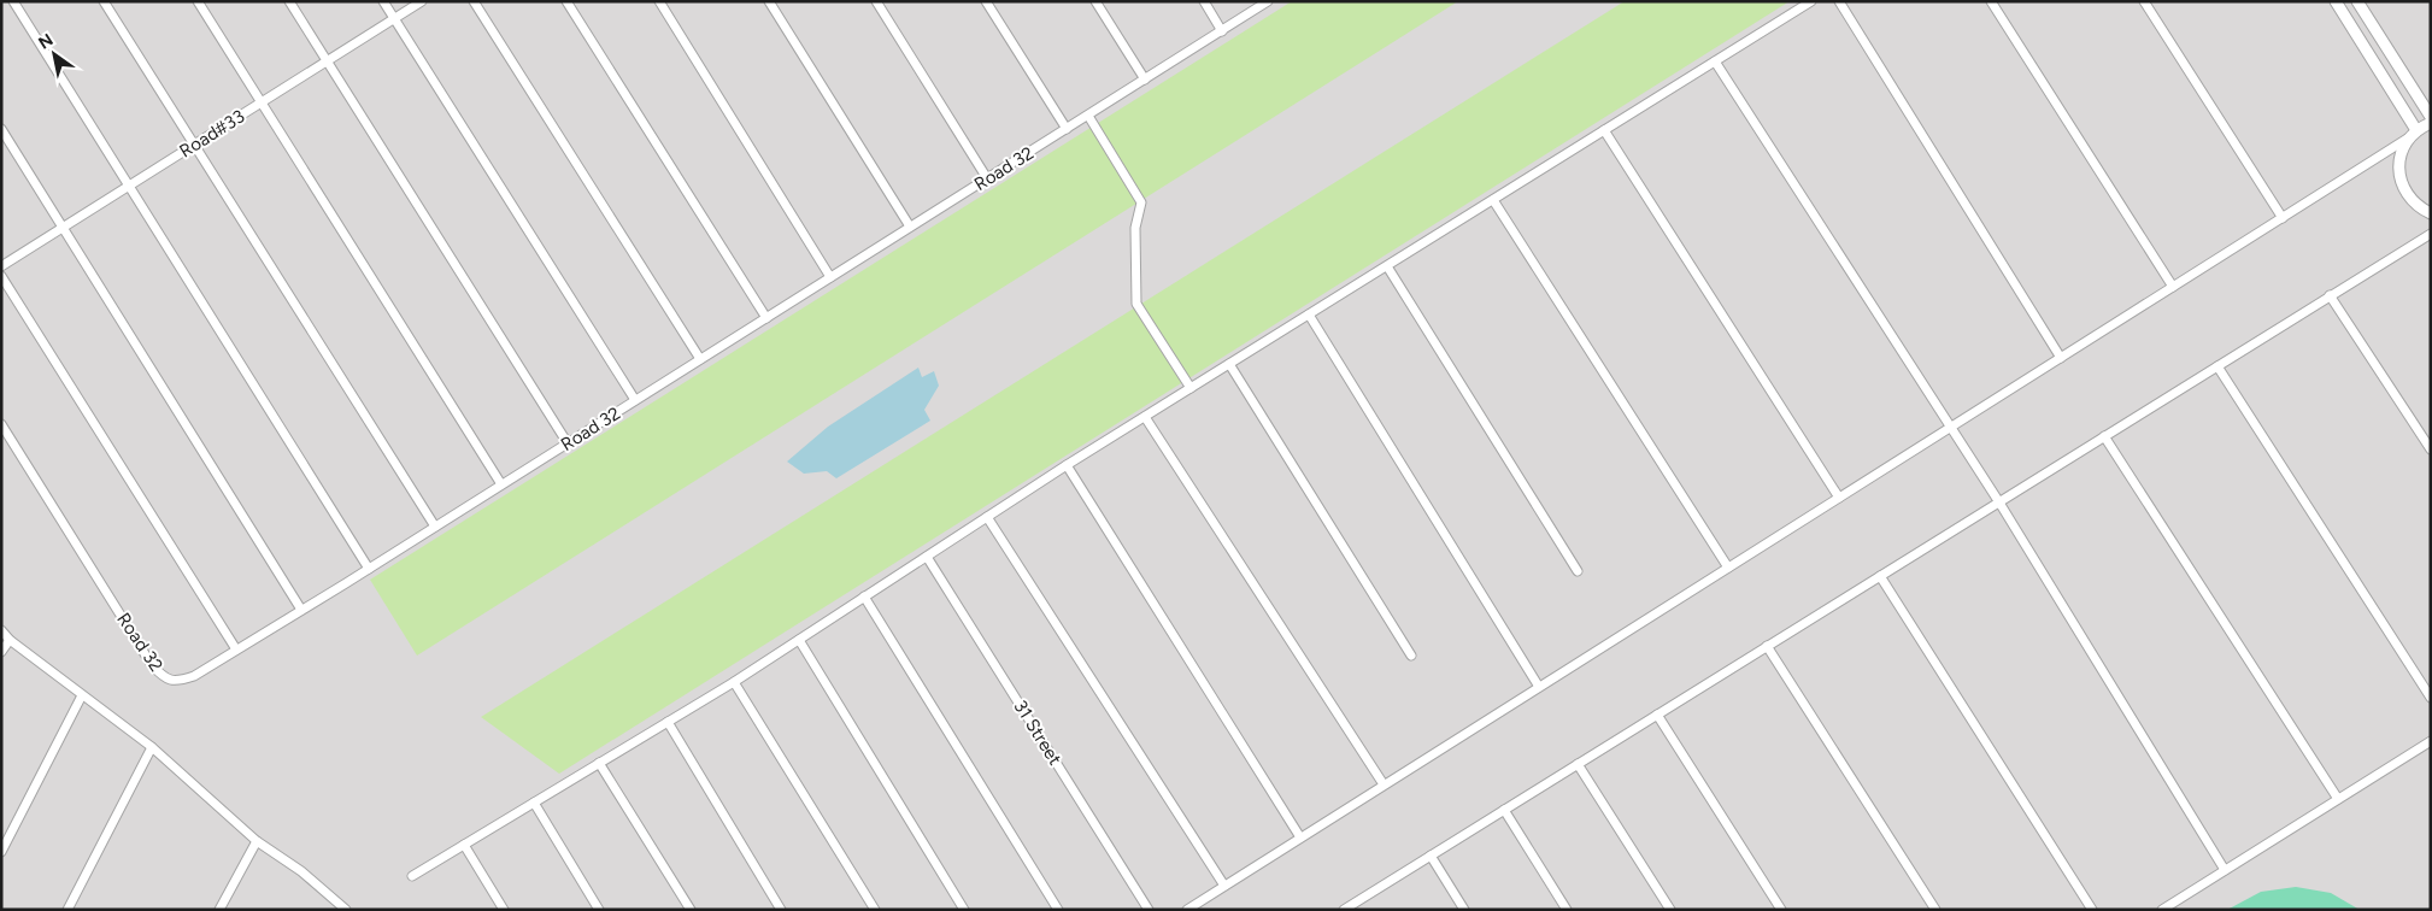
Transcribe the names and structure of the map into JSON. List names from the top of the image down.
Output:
{
  "streets": {
    "street": ["Road#33", "Road 32", "31 Street"]
  },
  "north": "top left"
}
